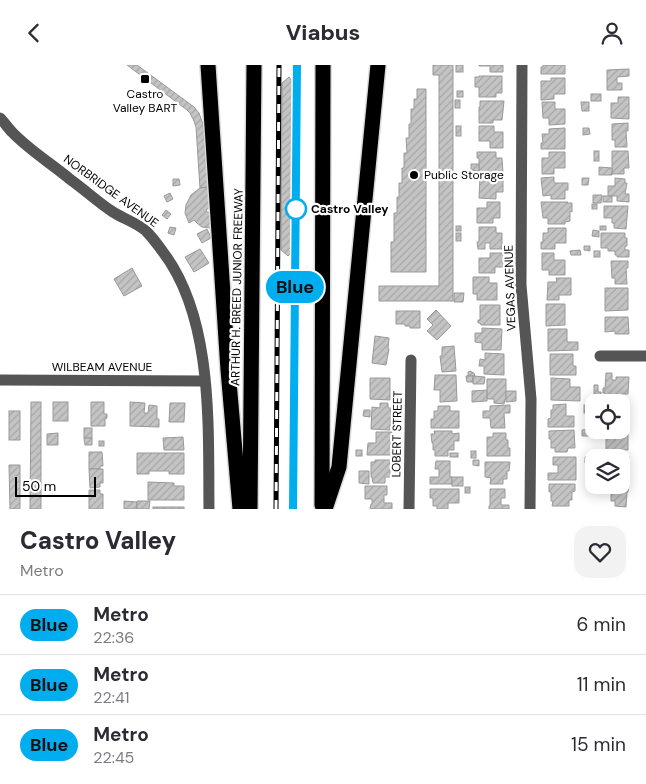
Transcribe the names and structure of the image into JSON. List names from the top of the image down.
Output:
{
  "streets": {
    "highway": ["ARTHUR H. BREED JUNIOR FREEWAY"],
    "street": [
      "NORBRIDGE AVENUE",
      "VEGAS AVENUE",
      "WILBEAM AVENUE",
      "LOBERT STREET"
    ]
  },
  "crossings": [
    ["NORBRIDGE AVENUE", "WILBEAM AVENUE"]
  ],
  "places": {
    "transit": ["Castro Valley BART"],
    "other": ["Public Storage", "Castro Valley"]
  },
  "lines": ["metro line Blue"],
  "scale_bar": "50 m",
  "page": {
    "header": "Viabus",
    "on_map": "Blue",
    "scale": "50 m",
    "heading": ["Castro Valley", "Metro"],
    "list": [
      {
        "mark": "Blue",
        "name": "Metro",
        "note": "22:36",
        "value": "6 min"
      },
      {
        "mark": "Blue",
        "name": "Metro",
        "note": "22:41",
        "value": "11 min"
      },
      {
        "mark": "Blue",
        "name": "Metro",
        "note": "22:45",
        "value": "15 min"
      }
    ]
  }
}
